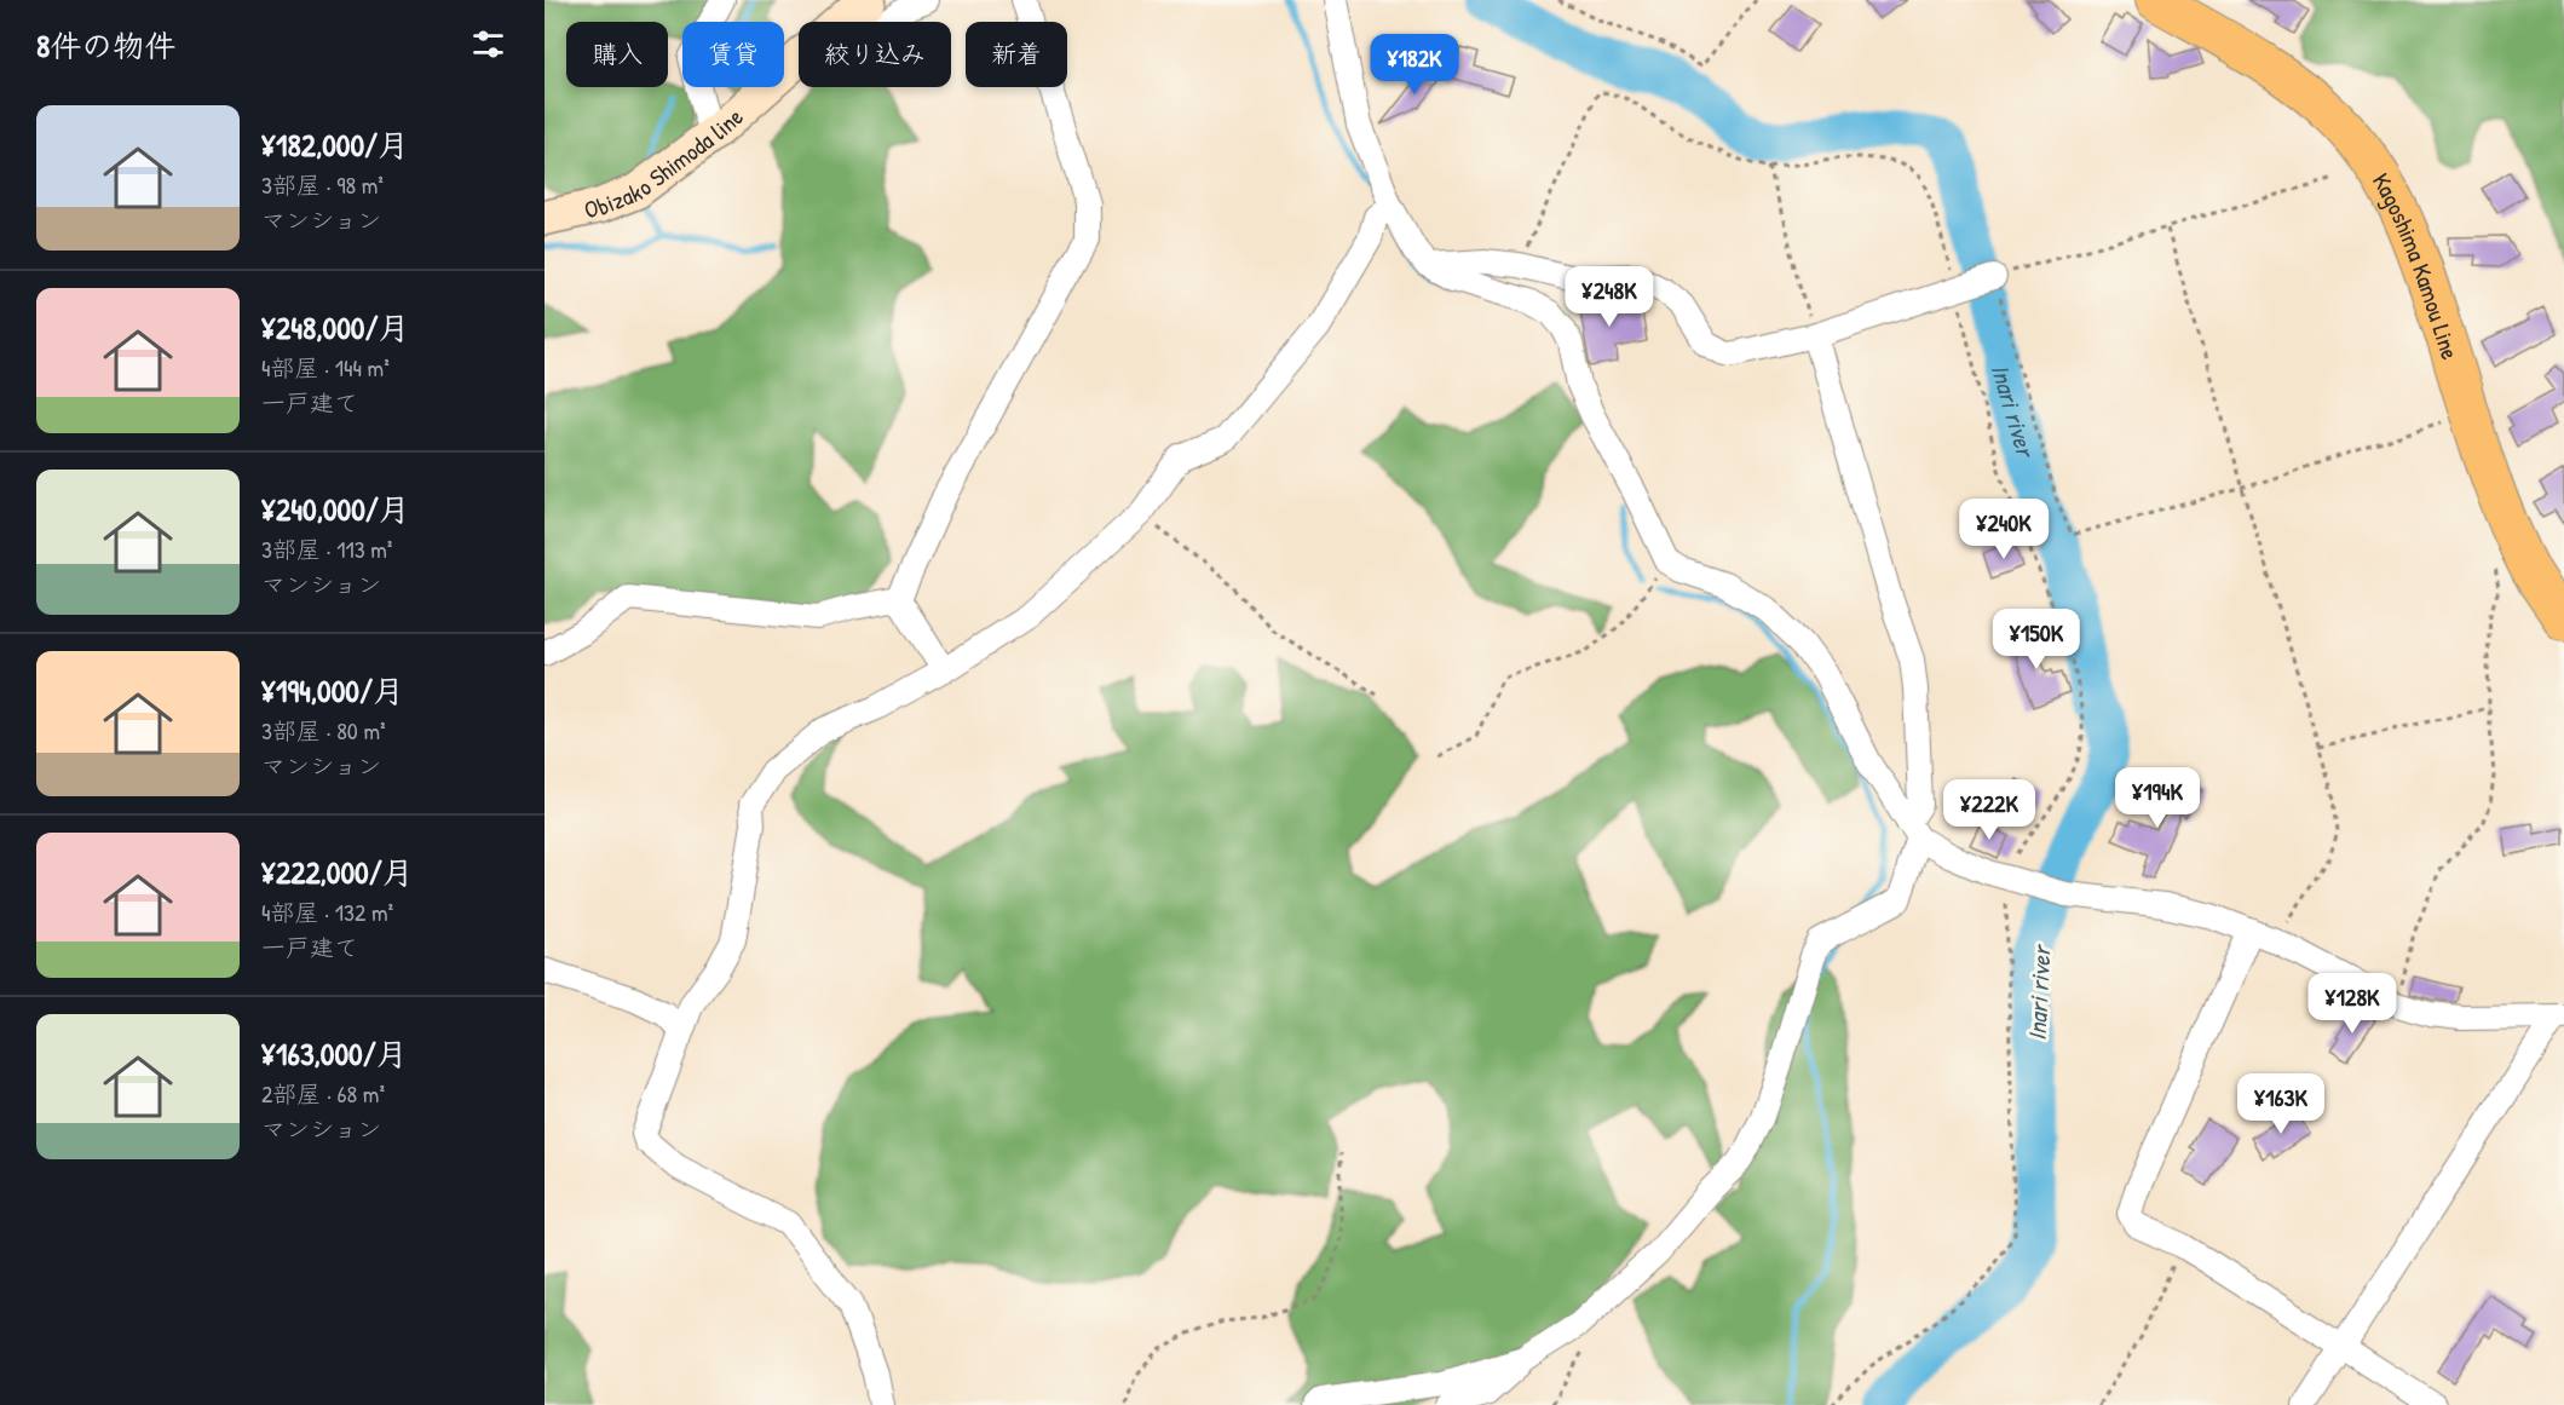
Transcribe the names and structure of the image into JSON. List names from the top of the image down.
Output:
{
  "streets": {
    "main road": ["Obizako Shimoda line", "Kagoshima Kamou Line"]
  },
  "water": ["Inari river"],
  "page": {
    "heading": "8件の物件",
    "chip": [
      "購入",
      "賃貸",
      "絞り込み",
      "新着"
    ],
    "price": [
      "¥182K",
      "¥248K",
      "¥240K",
      "¥150K",
      "¥194K",
      "¥222K",
      "¥128K",
      "¥163K"
    ],
    "list": [
      {
        "name": "¥182,000/月",
        "note": "3部屋 · 98 m² · マンション"
      },
      {
        "name": "¥248,000/月",
        "note": "4部屋 · 144 m² · 一戸建て"
      },
      {
        "name": "¥240,000/月",
        "note": "3部屋 · 113 m² · マンション"
      },
      {
        "name": "¥194,000/月",
        "note": "3部屋 · 80 m² · マンション"
      },
      {
        "name": "¥222,000/月",
        "note": "4部屋 · 132 m² · 一戸建て"
      },
      {
        "name": "¥163,000/月",
        "note": "2部屋 · 68 m² · マンション"
      }
    ]
  }
}
